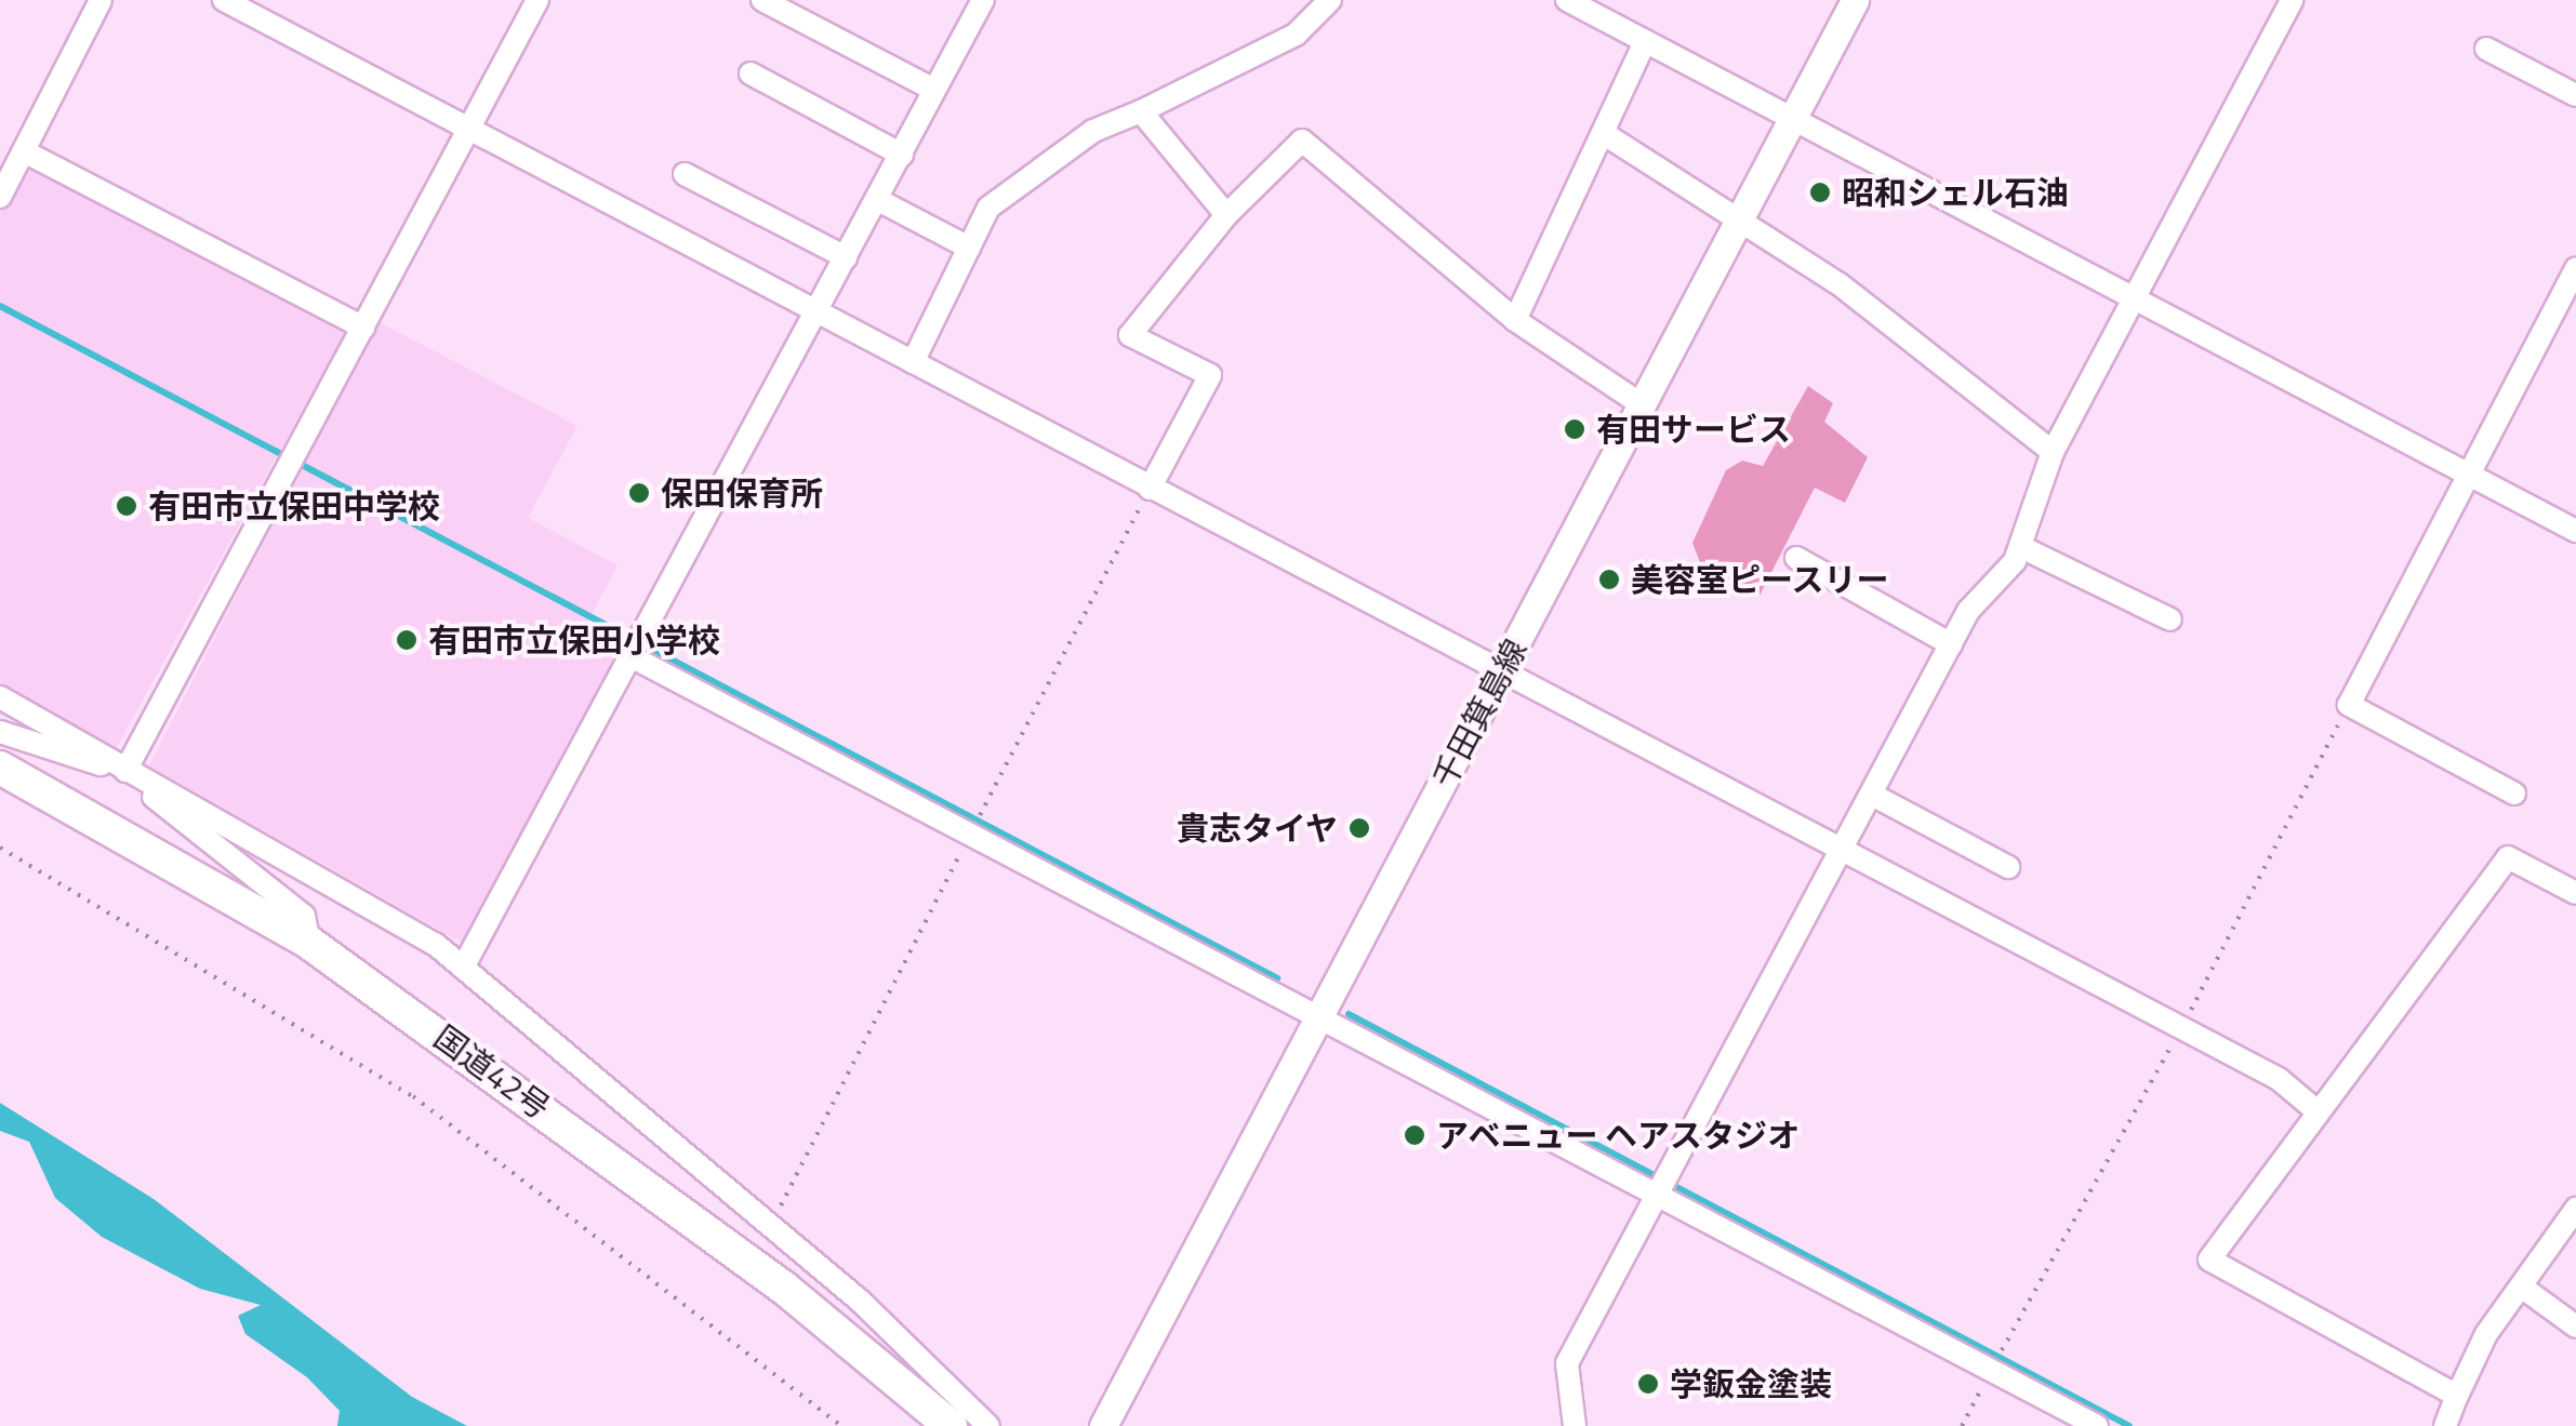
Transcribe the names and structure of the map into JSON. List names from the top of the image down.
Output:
{
  "streets": {
    "highway": ["国道42号"],
    "main road": ["千田箕島線"]
  },
  "places": [
    "昭和シェル石油",
    "有田サービス",
    "保田保育所",
    "有田市立保田中学校",
    "美容室ピースリー",
    "有田市立保田小学校",
    "貴志タイヤ",
    "アベニュー ヘアスタジオ",
    "学鈑金塗装"
  ]
}
